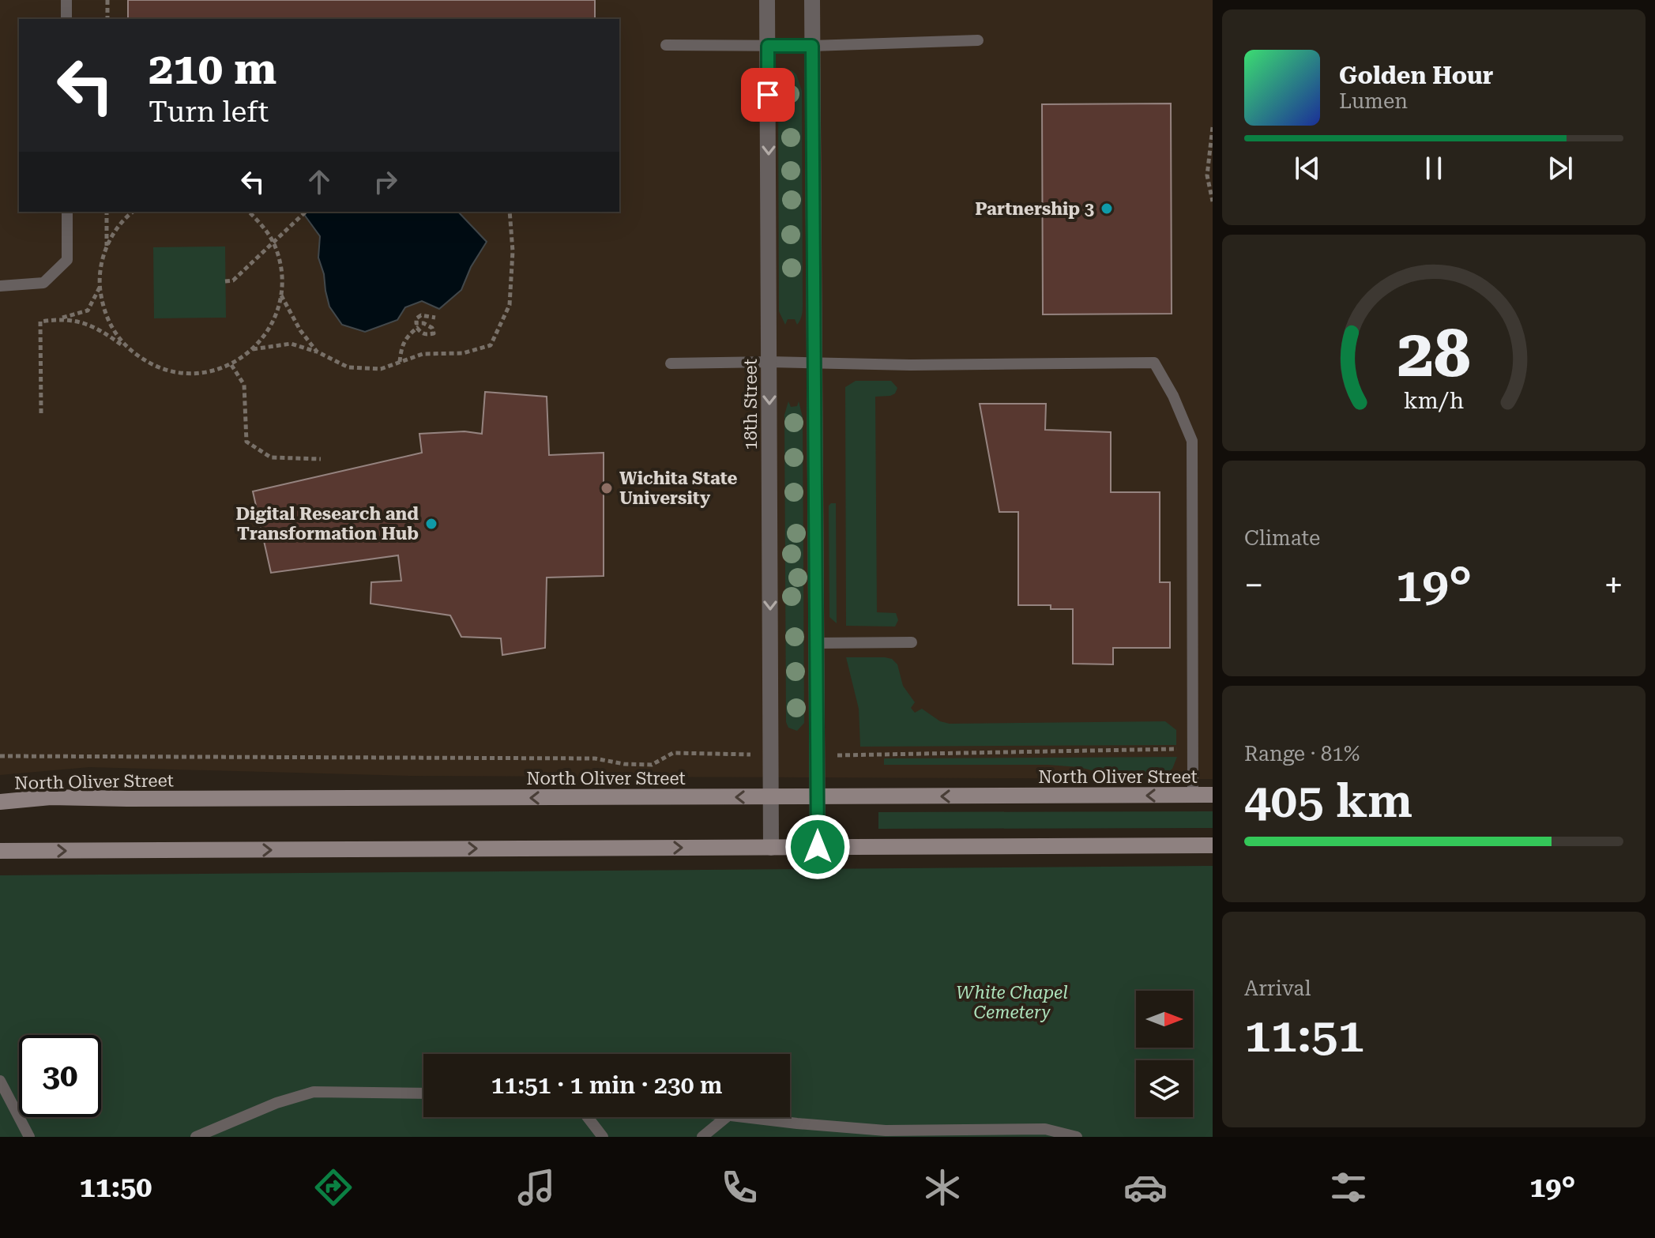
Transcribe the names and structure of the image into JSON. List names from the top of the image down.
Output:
{
  "streets": {
    "main road": ["North Oliver Street"],
    "street": ["18th Street"]
  },
  "crossings": [
    ["18th Street", "North Oliver Street"]
  ],
  "parks": ["White Chapel Cemetery"],
  "places": ["Partnership 3", "Wichita State University", "Digital Research and Transformation Hub"],
  "north": "right",
  "page": {
    "turn": ["210 m", "Turn left"],
    "song": ["Golden Hour", "Lumen"],
    "tile": [
      "Climate",
      ["Range · 81%", "405 km"],
      ["Arrival", "11:51"]
    ],
    "heat": ["−", "19°", "+"],
    "limit": "30",
    "trip": "11:51 · 1 min · 230 m",
    "tabs": ["11:50", "19°"],
    "gauge": ["28", "km/h"]
  }
}
